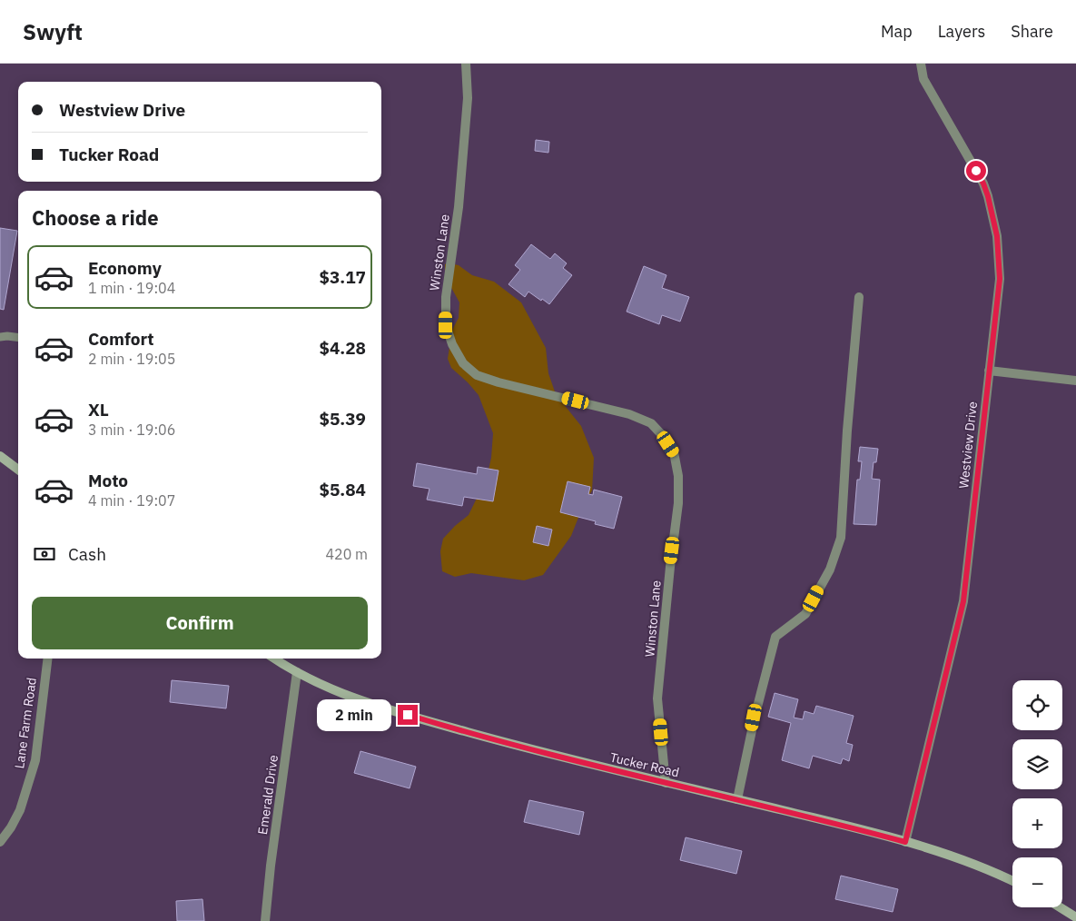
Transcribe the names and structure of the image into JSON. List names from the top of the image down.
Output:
{
  "streets": {
    "main road": ["Tucker Road"],
    "street": [
      "Winston Lane",
      "Westview Drive",
      "Lane Farm Road",
      "Emerald Drive"
    ]
  },
  "crossings": [
    ["Winston Lane", "Tucker Road"],
    ["Westview Drive", "Tucker Road"],
    ["Tucker Road", "Emerald Drive"]
  ],
  "page": {
    "header": "Swyft",
    "nav": ["Map", "Layers", "Share"],
    "banner": ["Westview Drive", "Tucker Road"],
    "heading": "Choose a ride",
    "list": [
      {
        "name": "Economy",
        "note": "1 min · 19:04",
        "value": "$3.17"
      },
      {
        "name": "Comfort",
        "note": "2 min · 19:05",
        "value": "$4.28"
      },
      {
        "name": "XL",
        "note": "3 min · 19:06",
        "value": "$5.39"
      },
      {
        "name": "Moto",
        "note": "4 min · 19:07",
        "value": "$5.84"
      }
    ],
    "pay": ["Cash", "420 m"],
    "buttons": "Confirm",
    "map_buttons": ["+", "−"],
    "bubble": "2 min"
  }
}
